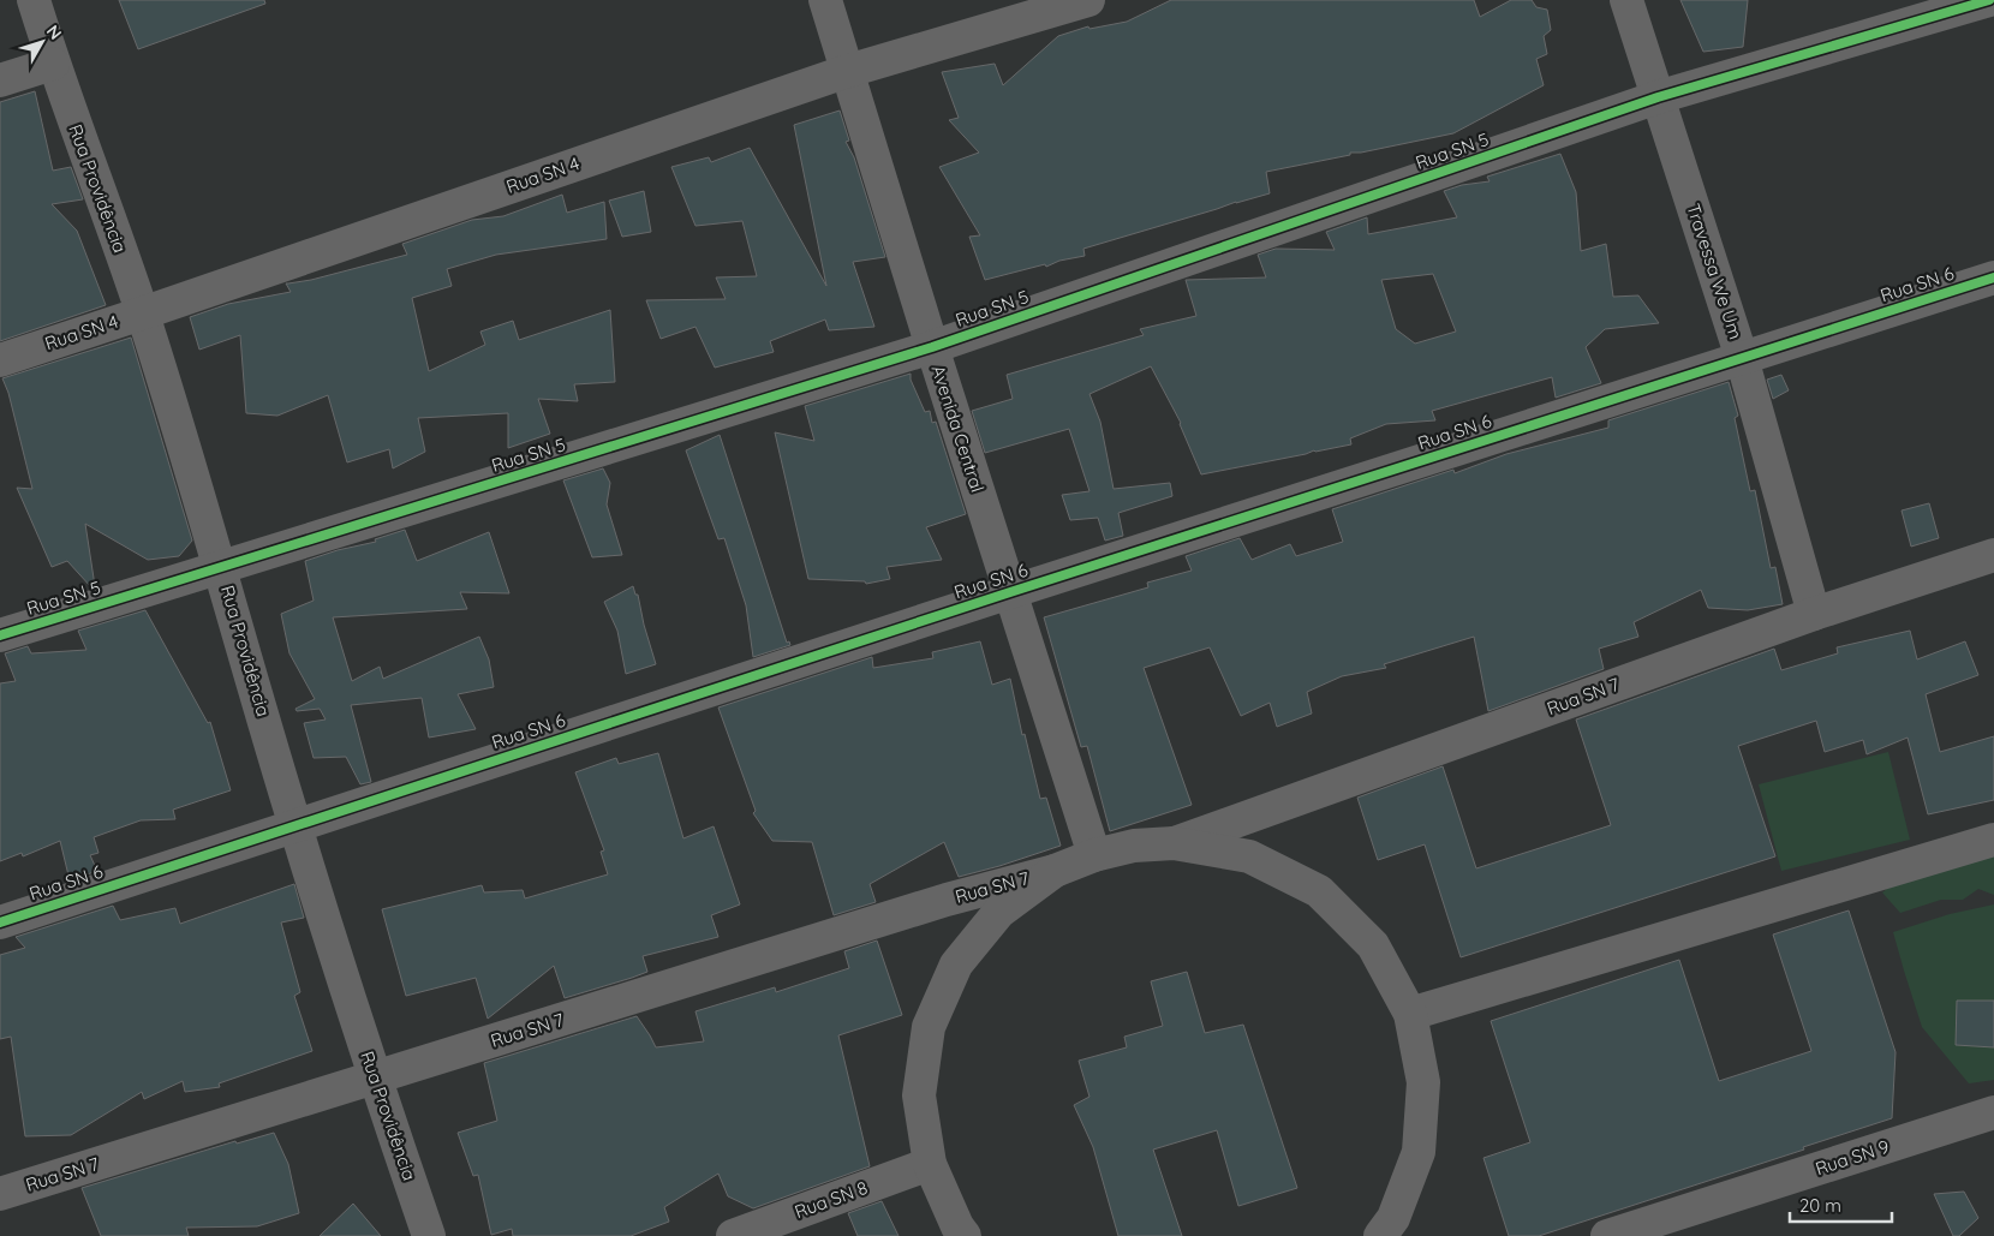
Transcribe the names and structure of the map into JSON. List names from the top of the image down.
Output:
{
  "streets": {
    "street": [
      "Rua SN 5",
      "Rua SN 4",
      "Rua Providência",
      "Travessa We Um",
      "Rua SN 6",
      "Avenida Central",
      "Rua SN 7",
      "Rua SN 9",
      "Rua SN 8"
    ]
  },
  "crossings": [
    ["Rua SN 5", "Rua Providência"],
    ["Rua SN 5", "Travessa We Um"],
    ["Rua SN 5", "Avenida Central"],
    ["Rua SN 4", "Rua Providência"],
    ["Rua SN 4", "Avenida Central"],
    ["Rua Providência", "Rua SN 6"],
    ["Rua Providência", "Rua SN 7"],
    ["Travessa We Um", "Rua SN 6"],
    ["Travessa We Um", "Rua SN 7"],
    ["Rua SN 6", "Avenida Central"]
  ],
  "scale_bar": "20 m",
  "north": "top right"
}
